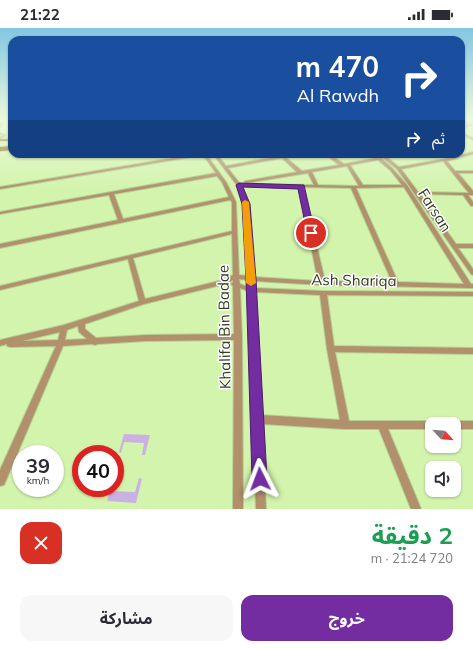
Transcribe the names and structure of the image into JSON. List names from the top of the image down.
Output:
{
  "streets": {
    "street": ["Farsan", "Ash Shariqa", "Khalifa Bin Badae"]
  },
  "crossings": [
    ["Farsan", "Ash Shariqa"],
    ["Ash Shariqa", "Khalifa Bin Badae"]
  ],
  "north": "bottom right",
  "page": {
    "status": "21:22",
    "turn": ["470 m", "Al Rawdh"],
    "then": "ثم",
    "speed": "39 km/h",
    "limit": "40",
    "heading": ["2 دقيقة", "720 m · 21:24"],
    "buttons": ["خروج", "مشاركة"]
  }
}
